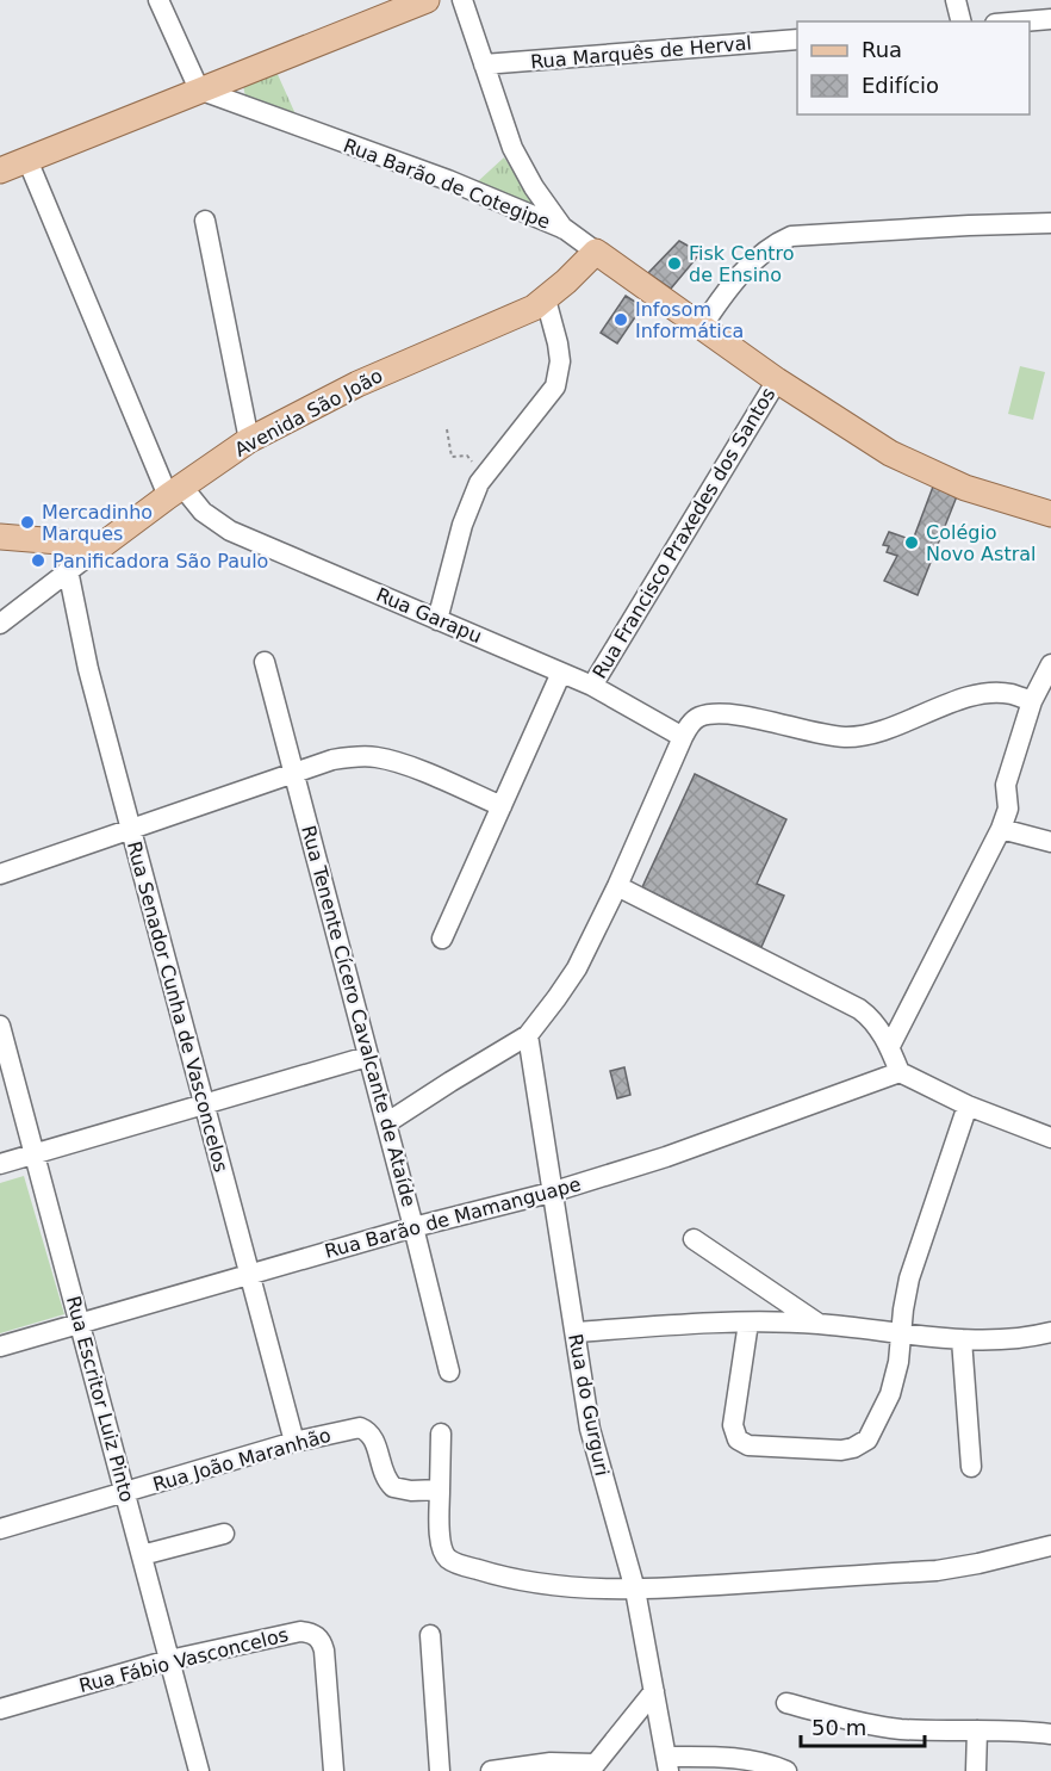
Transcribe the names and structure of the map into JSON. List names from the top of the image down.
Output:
{
  "streets": {
    "main road": ["Rua Barão de Cotegipe", "Avenida São João"],
    "street": [
      "Rua Marquês de Herval",
      "Rua Francisco Praxedes dos Santos",
      "Rua Garapu",
      "Rua Senador Cunha de Vasconcelos",
      "Rua Tenente Cícero Cavalcante de Ataíde",
      "Rua Barão de Mamanguape",
      "Rua Escritor Luiz Pinto",
      "Rua do Gurguri",
      "Rua João Maranhão",
      "Rua Fábio Vasconcelos"
    ]
  },
  "crossings": [
    ["Rua Barão de Cotegipe", "Avenida São João"],
    ["Rua Barão de Cotegipe", "Rua Francisco Praxedes dos Santos"],
    ["Avenida São João", "Rua Garapu"],
    ["Avenida São João", "Rua Senador Cunha de Vasconcelos"],
    ["Rua Francisco Praxedes dos Santos", "Rua Garapu"],
    ["Rua Senador Cunha de Vasconcelos", "Rua Barão de Mamanguape"],
    ["Rua Senador Cunha de Vasconcelos", "Rua João Maranhão"],
    ["Rua Tenente Cícero Cavalcante de Ataíde", "Rua Barão de Mamanguape"],
    ["Rua Barão de Mamanguape", "Rua Escritor Luiz Pinto"],
    ["Rua Barão de Mamanguape", "Rua do Gurguri"],
    ["Rua Escritor Luiz Pinto", "Rua João Maranhão"],
    ["Rua Escritor Luiz Pinto", "Rua Fábio Vasconcelos"]
  ],
  "places": [
    "Fisk Centro de Ensino",
    "Infosom Informática",
    "Mercadinho Marques",
    "Colégio Novo Astral",
    "Panificadora São Paulo"
  ],
  "legend": ["Rua", "Edifício"],
  "scale_bar": "50 m"
}
